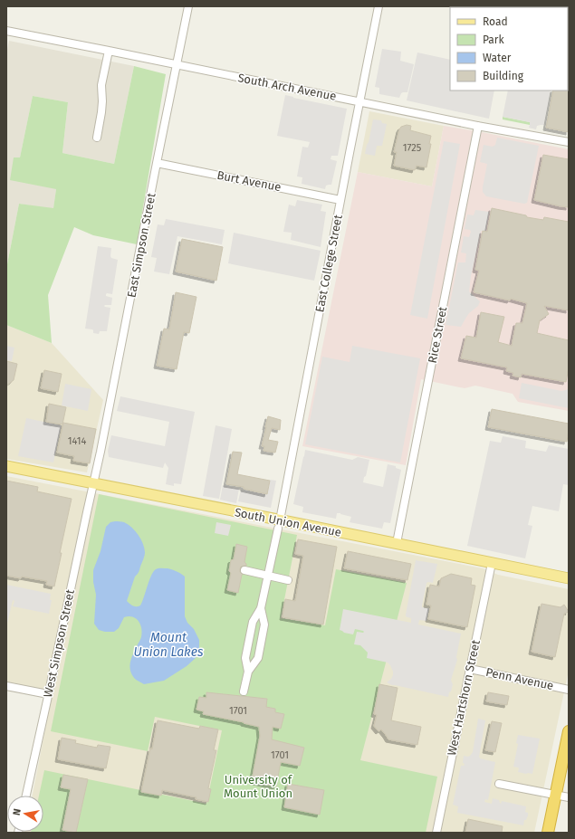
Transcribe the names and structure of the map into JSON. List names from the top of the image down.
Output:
{
  "streets": {
    "main road": ["South Union Avenue"],
    "street": [
      "South Arch Avenue",
      "Burt Avenue",
      "East Simpson Street",
      "East College Street",
      "Rice Street",
      "West Simpson Street",
      "Penn Avenue",
      "West Hartshorn Street"
    ]
  },
  "crossings": [
    ["South Arch Avenue", "East Simpson Street"],
    ["South Arch Avenue", "East College Street"],
    ["South Arch Avenue", "Rice Street"],
    ["Burt Avenue", "East Simpson Street"],
    ["Burt Avenue", "East College Street"],
    ["East Simpson Street", "South Union Avenue"],
    ["East Simpson Street", "West Simpson Street"],
    ["East College Street", "South Union Avenue"],
    ["Rice Street", "South Union Avenue"],
    ["South Union Avenue", "West Simpson Street"],
    ["South Union Avenue", "West Hartshorn Street"],
    ["Penn Avenue", "West Hartshorn Street"]
  ],
  "water": ["Mount Union Lakes"],
  "parks": ["University of Mount Union"],
  "house_numbers": [
    "1725",
    "1414",
    "1701",
    "1701"
  ],
  "legend": [
    "Road",
    "Park",
    "Water",
    "Building"
  ],
  "north": "left"
}
